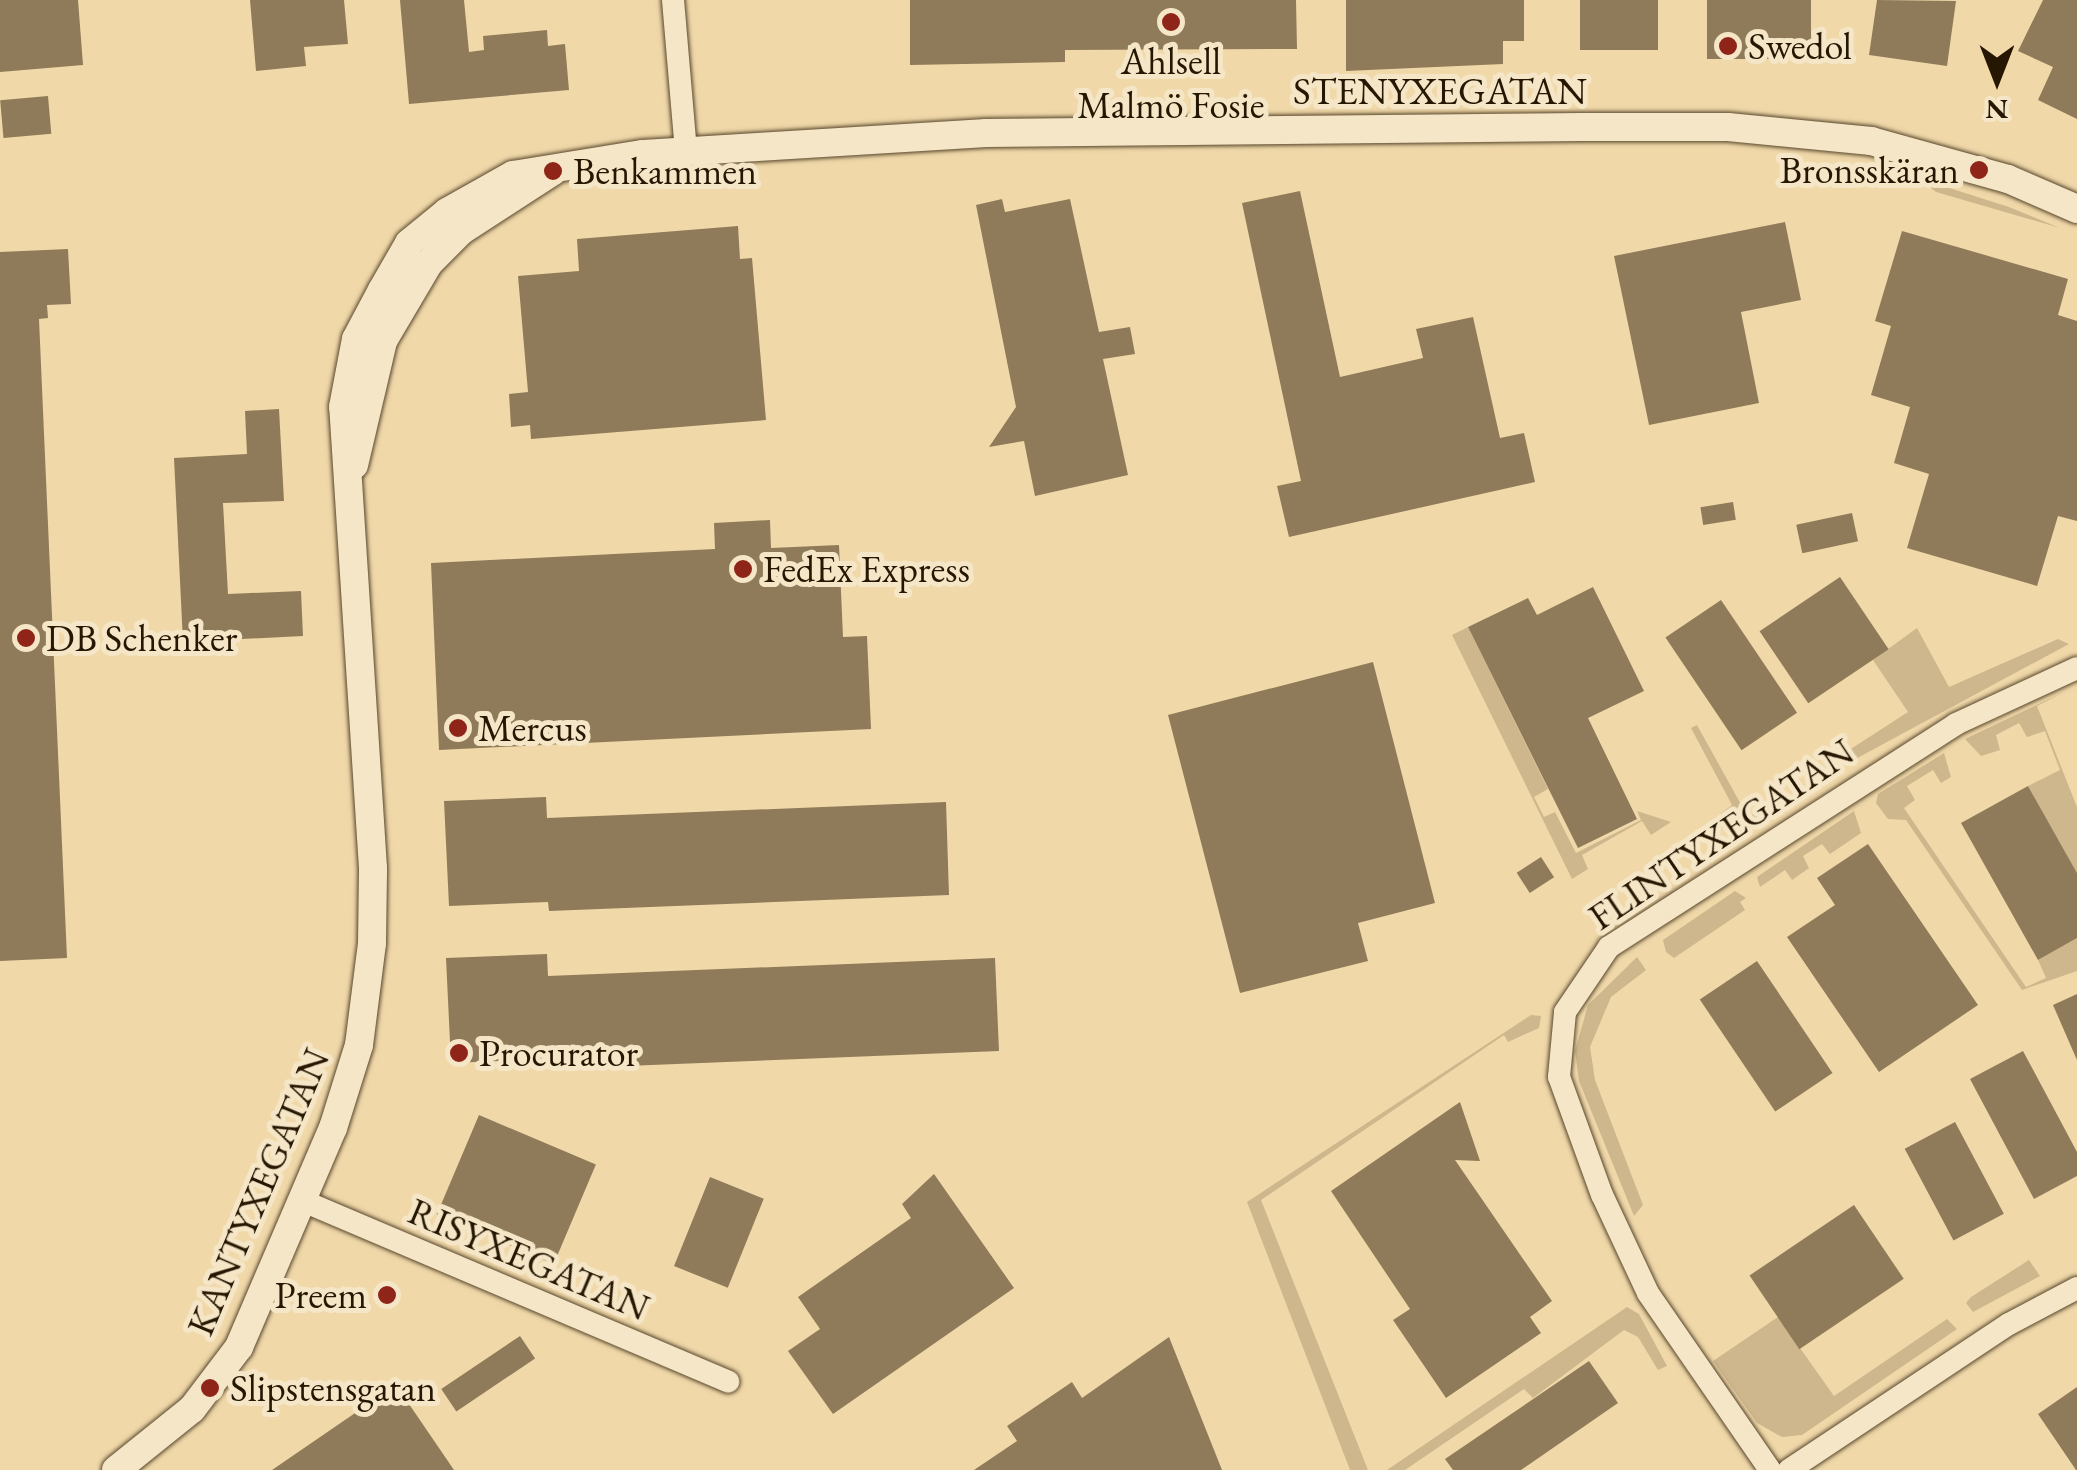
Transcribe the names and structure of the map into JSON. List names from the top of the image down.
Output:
{
  "streets": {
    "street": [
      "STENYXEGATAN",
      "FLINTYXEGATAN",
      "KANTYXEGATAN",
      "RISYXEGATAN"
    ]
  },
  "crossings": [
    ["STENYXEGATAN", "KANTYXEGATAN"],
    ["KANTYXEGATAN", "RISYXEGATAN"]
  ],
  "places": [
    "Ahlsell Malmö Fosie",
    "Swedol",
    "Bronsskäran",
    "Benkammen",
    "FedEx Express",
    "DB Schenker",
    "Mercus",
    "Procurator",
    "Preem",
    "Slipstensgatan"
  ],
  "north": "bottom"
}
